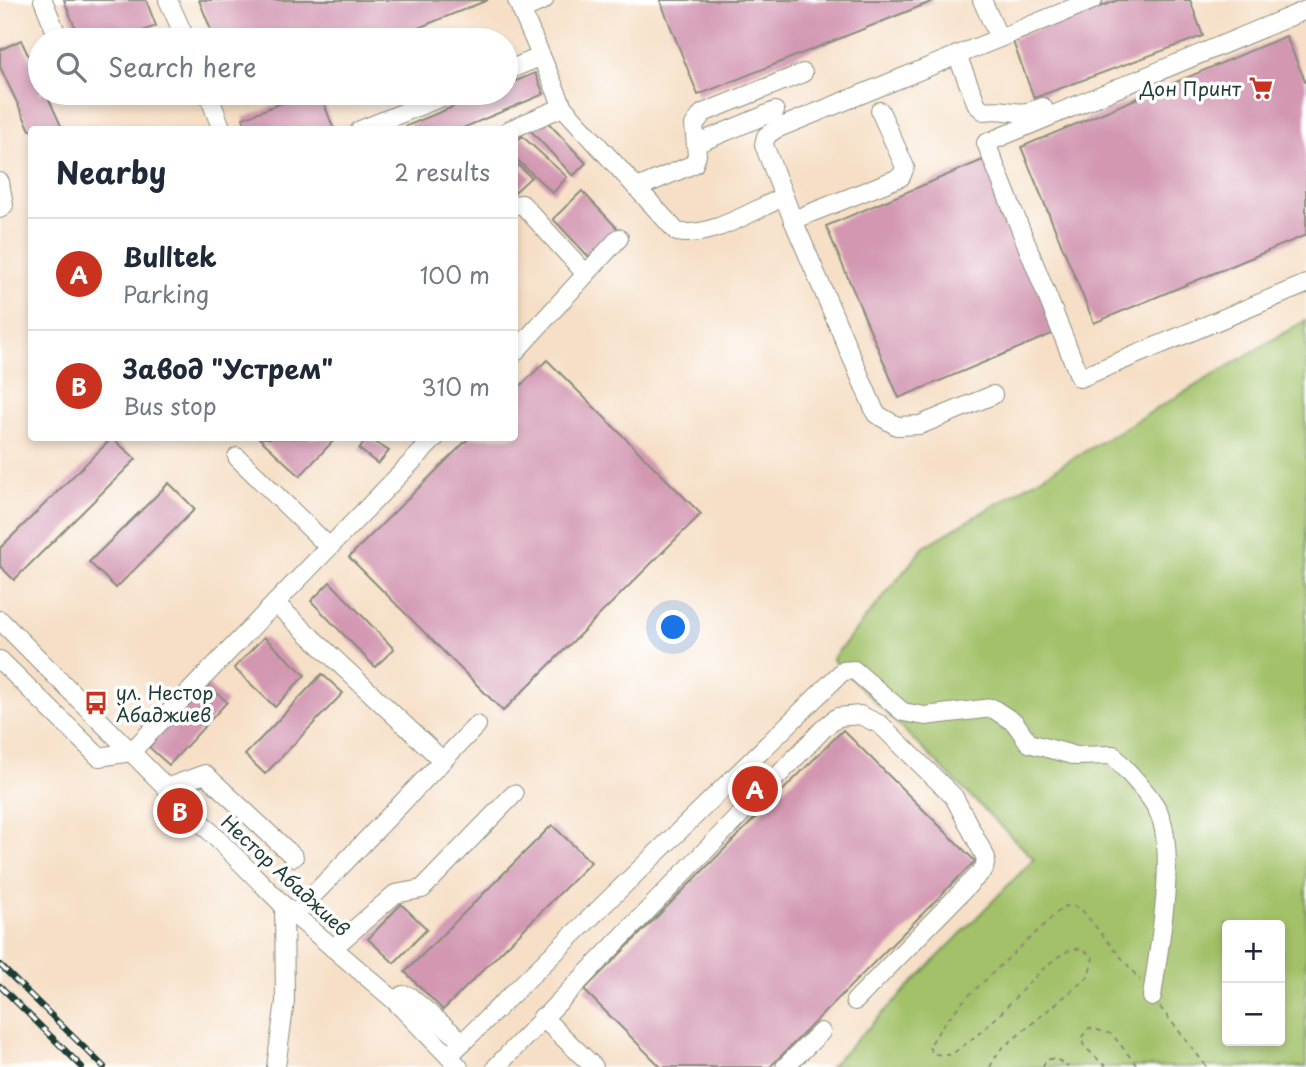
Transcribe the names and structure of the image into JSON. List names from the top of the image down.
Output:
{
  "streets": {
    "street": ["Нестор Абаджиев"]
  },
  "places": {
    "supermarket": ["Дон Принт"],
    "bus stop": ["ул. Нестор Абаджиев"]
  },
  "page": {
    "search": "Search here",
    "heading": ["Nearby", "2 results"],
    "list": [
      {
        "mark": "A",
        "name": "Bulltek",
        "note": "Parking",
        "value": "100 m"
      },
      {
        "mark": "B",
        "name": "Завод \"Устрем\"",
        "note": "Bus stop",
        "value": "310 m"
      }
    ],
    "pins": ["A", "B"],
    "map_buttons": ["+", "−"]
  }
}
